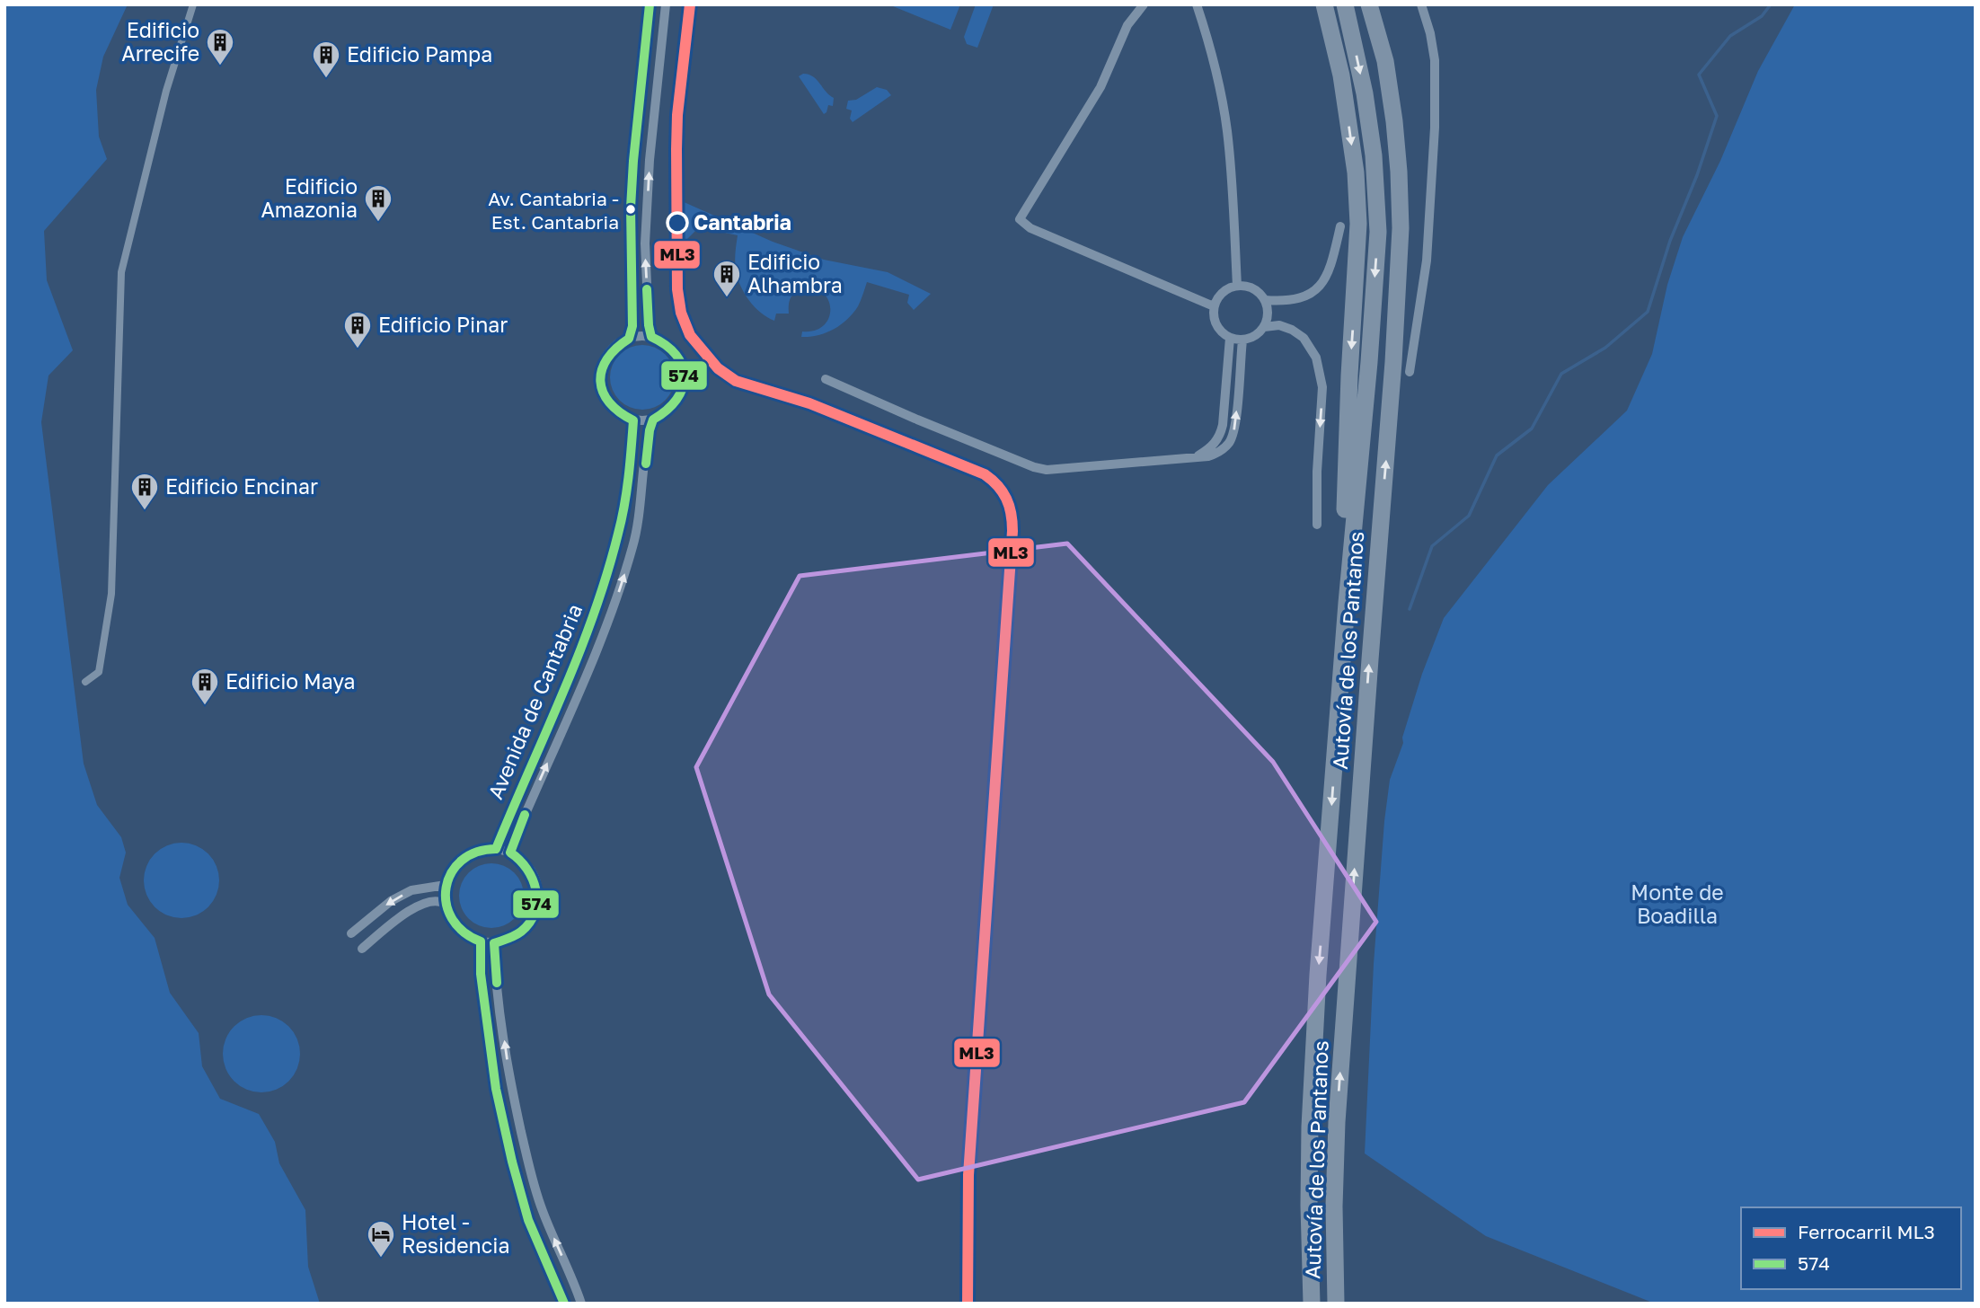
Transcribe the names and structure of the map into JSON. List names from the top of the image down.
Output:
{
  "streets": {
    "highway": ["Autovía de los Pantanos"],
    "street": ["Avenida de Cantabria"]
  },
  "parks": ["Monte de Boadilla"],
  "places": {
    "building": [
      "Edificio Arrecife",
      "Edificio Pampa",
      "Edificio Amazonia",
      "Edificio Alhambra",
      "Edificio Pinar",
      "Edificio Encinar",
      "Edificio Maya"
    ],
    "other": ["Av. Cantabria - Est. Cantabria", "Cantabria"],
    "hotel": ["Hotel - Residencia"]
  },
  "lines": ["rail line ML3", "transit line 574"],
  "legend": ["Ferrocarril ML3", "574"]
}
